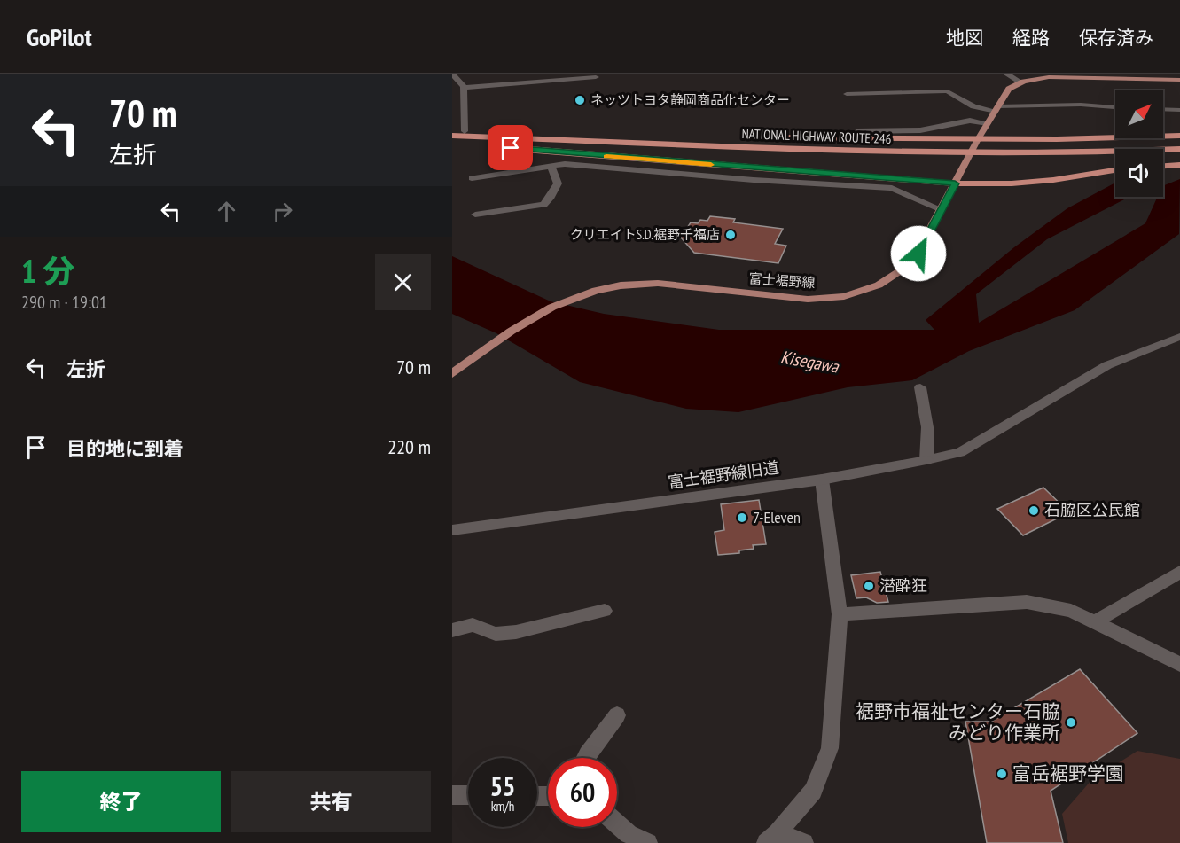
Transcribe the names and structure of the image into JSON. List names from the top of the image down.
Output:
{
  "streets": {
    "highway": ["NATIONAL HIGHWAY ROUTE 246"],
    "main road": ["富士裾野線"],
    "street": ["富士裾野線旧道"]
  },
  "water": ["Kisegawa"],
  "places": [
    "ネッツトヨタ静岡商品化センター",
    "クリエイトS.D.裾野千福店",
    "石脇区公民館",
    "7-Eleven",
    "潜酔狂",
    "裾野市福祉センター石脇 みどり作業所",
    "富岳裾野学園"
  ],
  "north": "top right",
  "page": {
    "header": "GoPilot",
    "nav": ["地図", "経路", "保存済み"],
    "turn": ["70 m", "左折"],
    "heading": ["1 分", "290 m · 19:01"],
    "list": [
      {
        "name": "左折",
        "value": "70 m"
      },
      {
        "name": "目的地に到着",
        "value": "220 m"
      }
    ],
    "speed": "55 km/h",
    "limit": "60",
    "buttons": ["終了", "共有"]
  }
}
